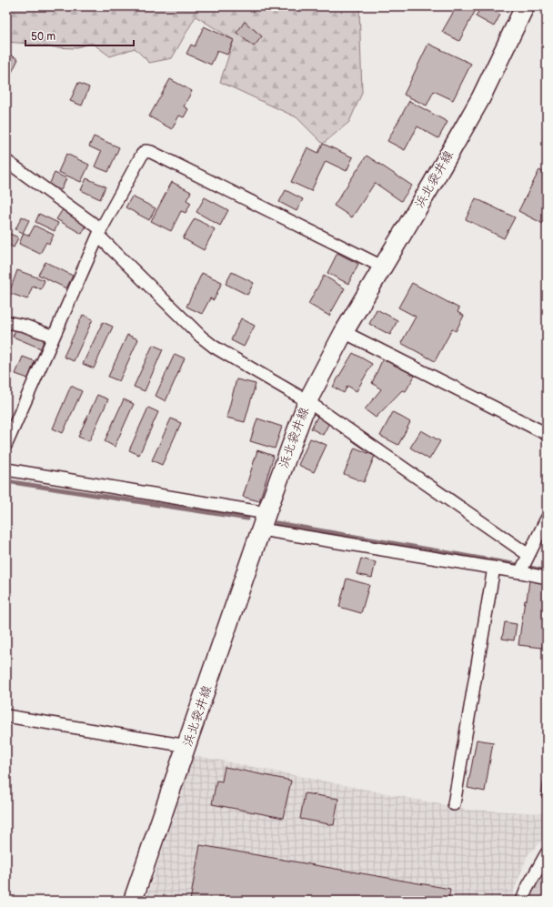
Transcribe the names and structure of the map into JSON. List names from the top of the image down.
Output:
{
  "streets": {
    "main road": ["浜北袋井線"]
  },
  "scale_bar": "50 m"
}
